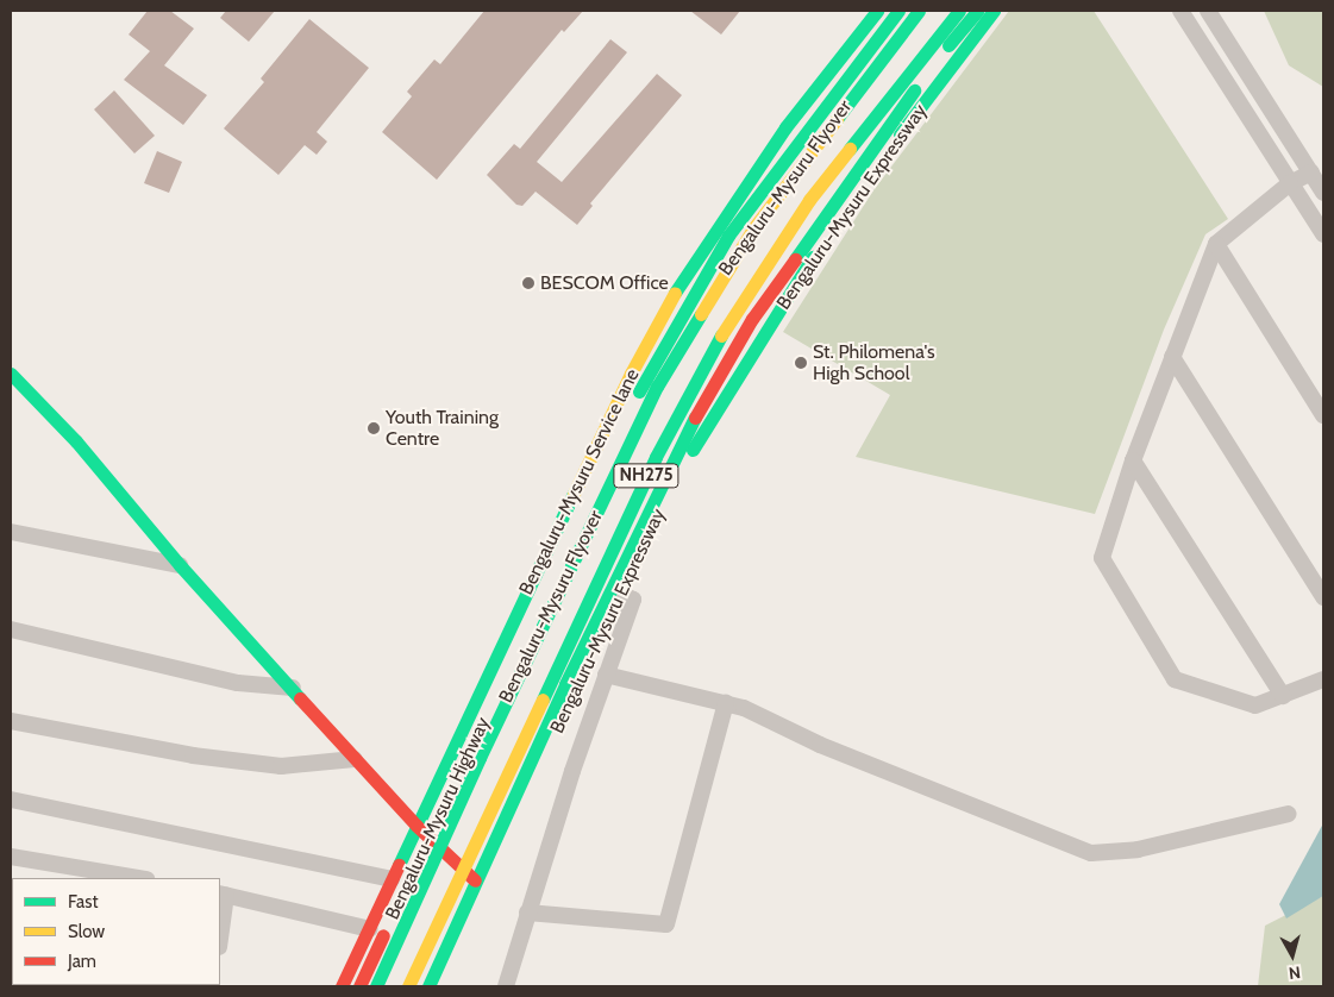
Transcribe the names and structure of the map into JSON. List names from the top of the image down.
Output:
{
  "streets": {
    "main road": [
      "Bengaluru-Mysuru Flyover",
      "Bengaluru-Mysuru Expressway",
      "NH275",
      "Bengaluru-Mysuru Service lane",
      "Bengaluru-Mysuru Highway"
    ]
  },
  "places": ["BESCOM Office", "St. Philomena's High School", "Youth Training Centre"],
  "legend": ["Fast", "Slow", "Jam"],
  "north": "bottom"
}
